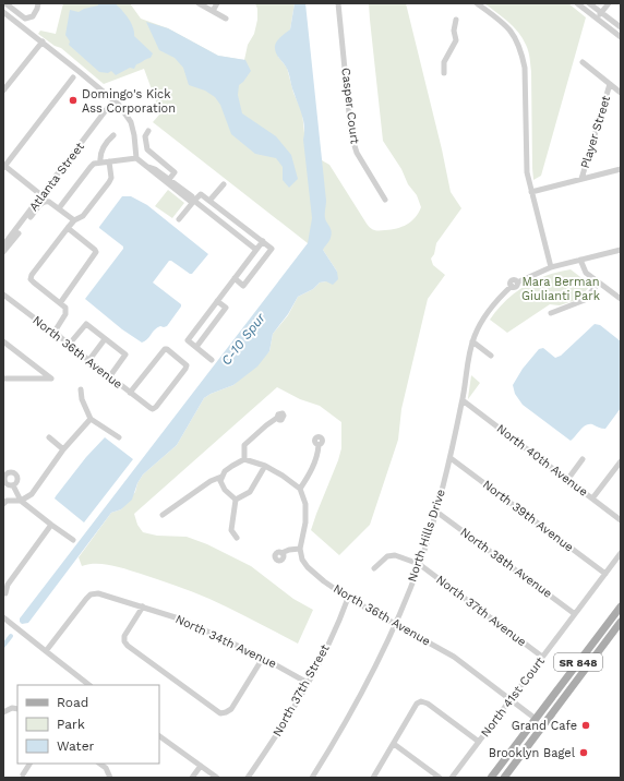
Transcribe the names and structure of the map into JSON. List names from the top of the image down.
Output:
{
  "streets": {
    "main road": ["SR 848"],
    "street": [
      "Casper Court",
      "Player Street",
      "Atlanta Street",
      "North 36th Avenue",
      "North 40th Avenue",
      "North 39th Avenue",
      "North Hills Drive",
      "North 38th Avenue",
      "North 37th Avenue",
      "North 34th Avenue",
      "North 37th Street",
      "North 41st Court"
    ]
  },
  "crossings": [
    ["North 36th Avenue", "North Hills Drive"],
    ["North 36th Avenue", "SR 848"],
    ["North 36th Avenue", "North 37th Street"],
    ["North 36th Avenue", "North 41st Court"],
    ["North 40th Avenue", "North Hills Drive"],
    ["North 39th Avenue", "North Hills Drive"],
    ["North 39th Avenue", "North 41st Court"],
    ["North Hills Drive", "North 38th Avenue"],
    ["North Hills Drive", "North 37th Avenue"],
    ["North 38th Avenue", "North 41st Court"],
    ["North 37th Avenue", "North 41st Court"],
    ["North 34th Avenue", "North 37th Street"]
  ],
  "water": ["C-10 Spur"],
  "parks": ["Mara Berman Giulianti Park"],
  "places": ["Domingo's Kick Ass Corporation", "Grand Cafe", "Brooklyn Bagel"],
  "legend": ["Road", "Park", "Water"]
}
